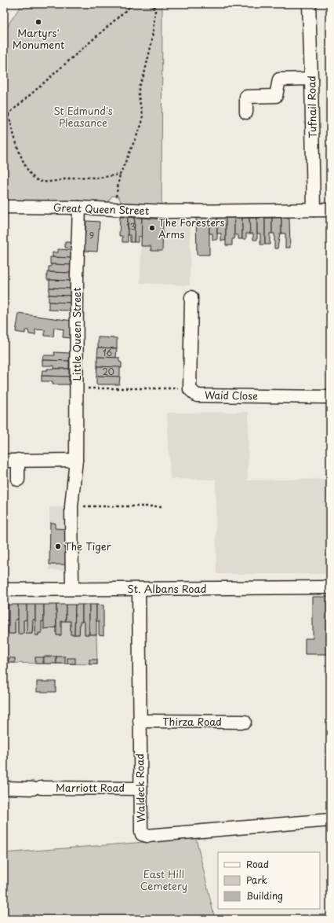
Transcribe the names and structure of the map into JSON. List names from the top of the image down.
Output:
{
  "streets": {
    "street": [
      "Tufnail Road",
      "Great Queen Street",
      "Little Queen Street",
      "Waid Close",
      "St. Albans Road",
      "Thirza Road",
      "Marriott Road",
      "Waldeck Road"
    ]
  },
  "crossings": [
    ["Tufnail Road", "Great Queen Street"],
    ["Great Queen Street", "Little Queen Street"],
    ["Little Queen Street", "St. Albans Road"],
    ["St. Albans Road", "Waldeck Road"],
    ["Thirza Road", "Waldeck Road"],
    ["Marriott Road", "Waldeck Road"]
  ],
  "parks": ["St Edmund's Pleasance", "East Hill Cemetery"],
  "places": ["Martyrs' Monument", "The Foresters Arms", "The Tiger"],
  "house_numbers": [
    "13",
    "9",
    "16",
    "20"
  ],
  "legend": ["Road", "Park", "Building"]
}
